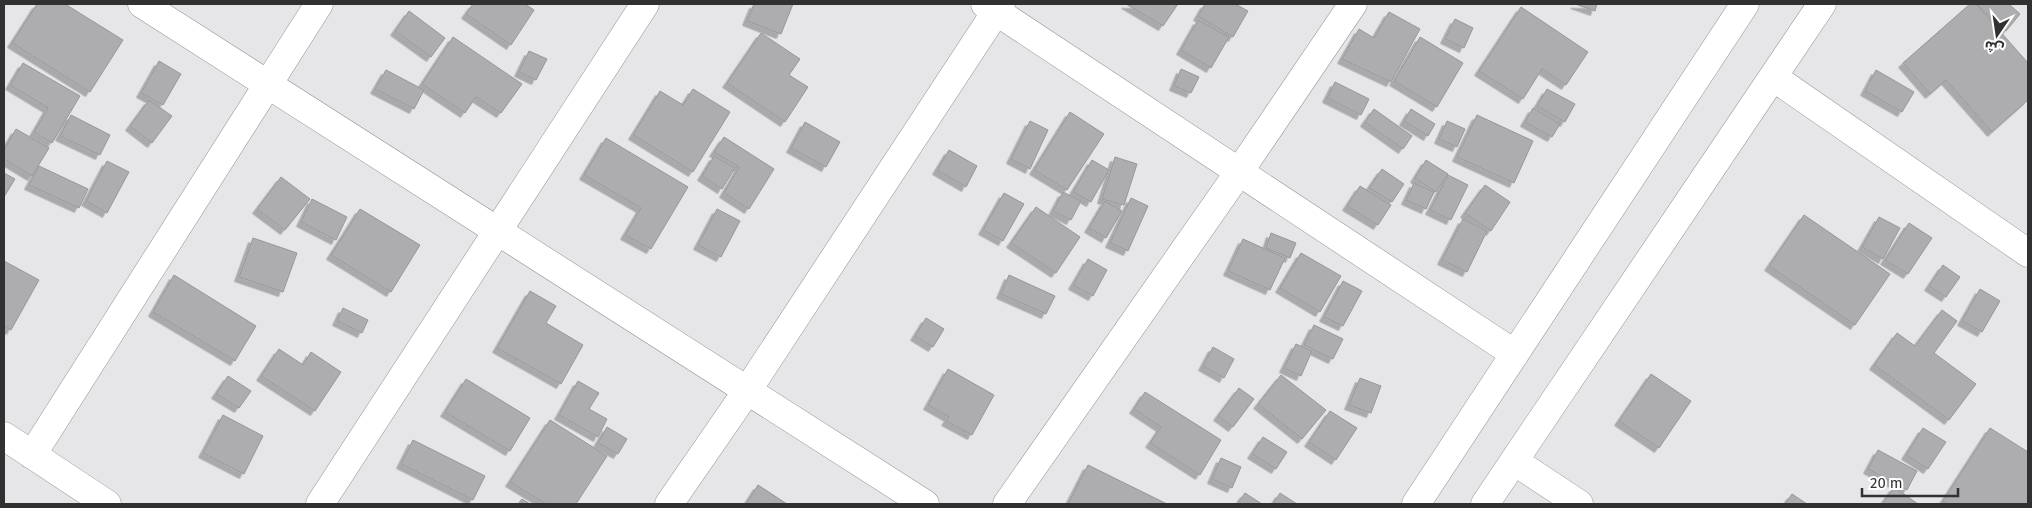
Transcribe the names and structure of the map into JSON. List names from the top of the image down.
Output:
{
  "scale_bar": "20 m",
  "north": "bottom"
}
